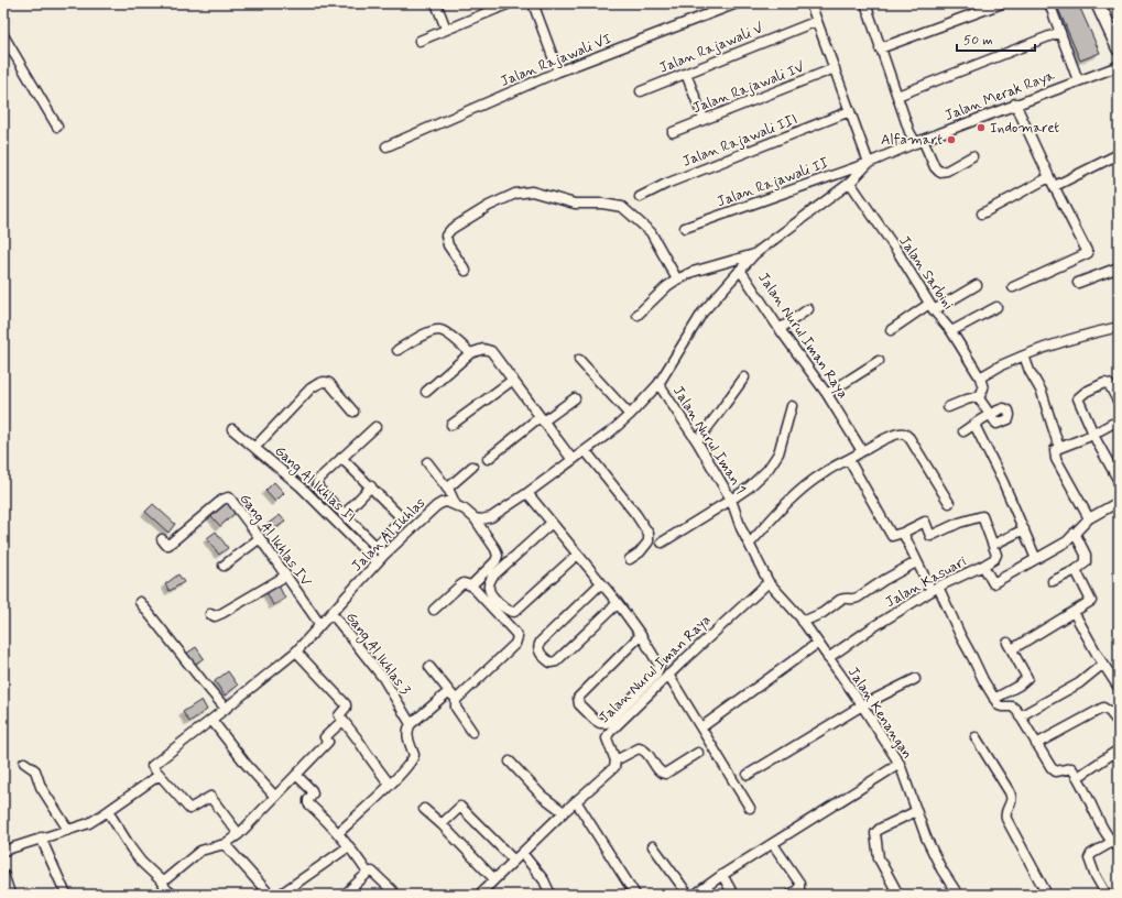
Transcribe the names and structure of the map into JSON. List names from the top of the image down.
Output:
{
  "streets": {
    "street": [
      "Jalan Rajawali V",
      "Jalan Rajawali VI",
      "Jalan Rajawali IV",
      "Jalan Merak Raya",
      "Jalan Rajawali III",
      "Jalan Rajawali II",
      "Jalan Sarbini",
      "Jalan Nurul Iman Raya",
      "Jalan Nurul Iman 1",
      "Gang Al Ikhlas II",
      "Jalan Al Ikhlas",
      "Gang Al Ikhlas IV",
      "Jalan Kasuari",
      "Gang Al Ikhlas 3",
      "Jalan Kenangan"
    ]
  },
  "crossings": [
    ["Jalan Merak Raya", "Jalan Rajawali II"],
    ["Jalan Merak Raya", "Jalan Sarbini"],
    ["Jalan Nurul Iman Raya", "Jalan Nurul Iman 1"],
    ["Jalan Nurul Iman Raya", "Jalan Kenangan"],
    ["Jalan Nurul Iman 1", "Jalan Kenangan"],
    ["Gang Al Ikhlas II", "Jalan Al Ikhlas"],
    ["Jalan Al Ikhlas", "Gang Al Ikhlas IV"],
    ["Jalan Al Ikhlas", "Gang Al Ikhlas 3"],
    ["Jalan Kasuari", "Jalan Kenangan"]
  ],
  "places": ["Indomaret", "Alfamart"],
  "scale_bar": "50 m"
}
